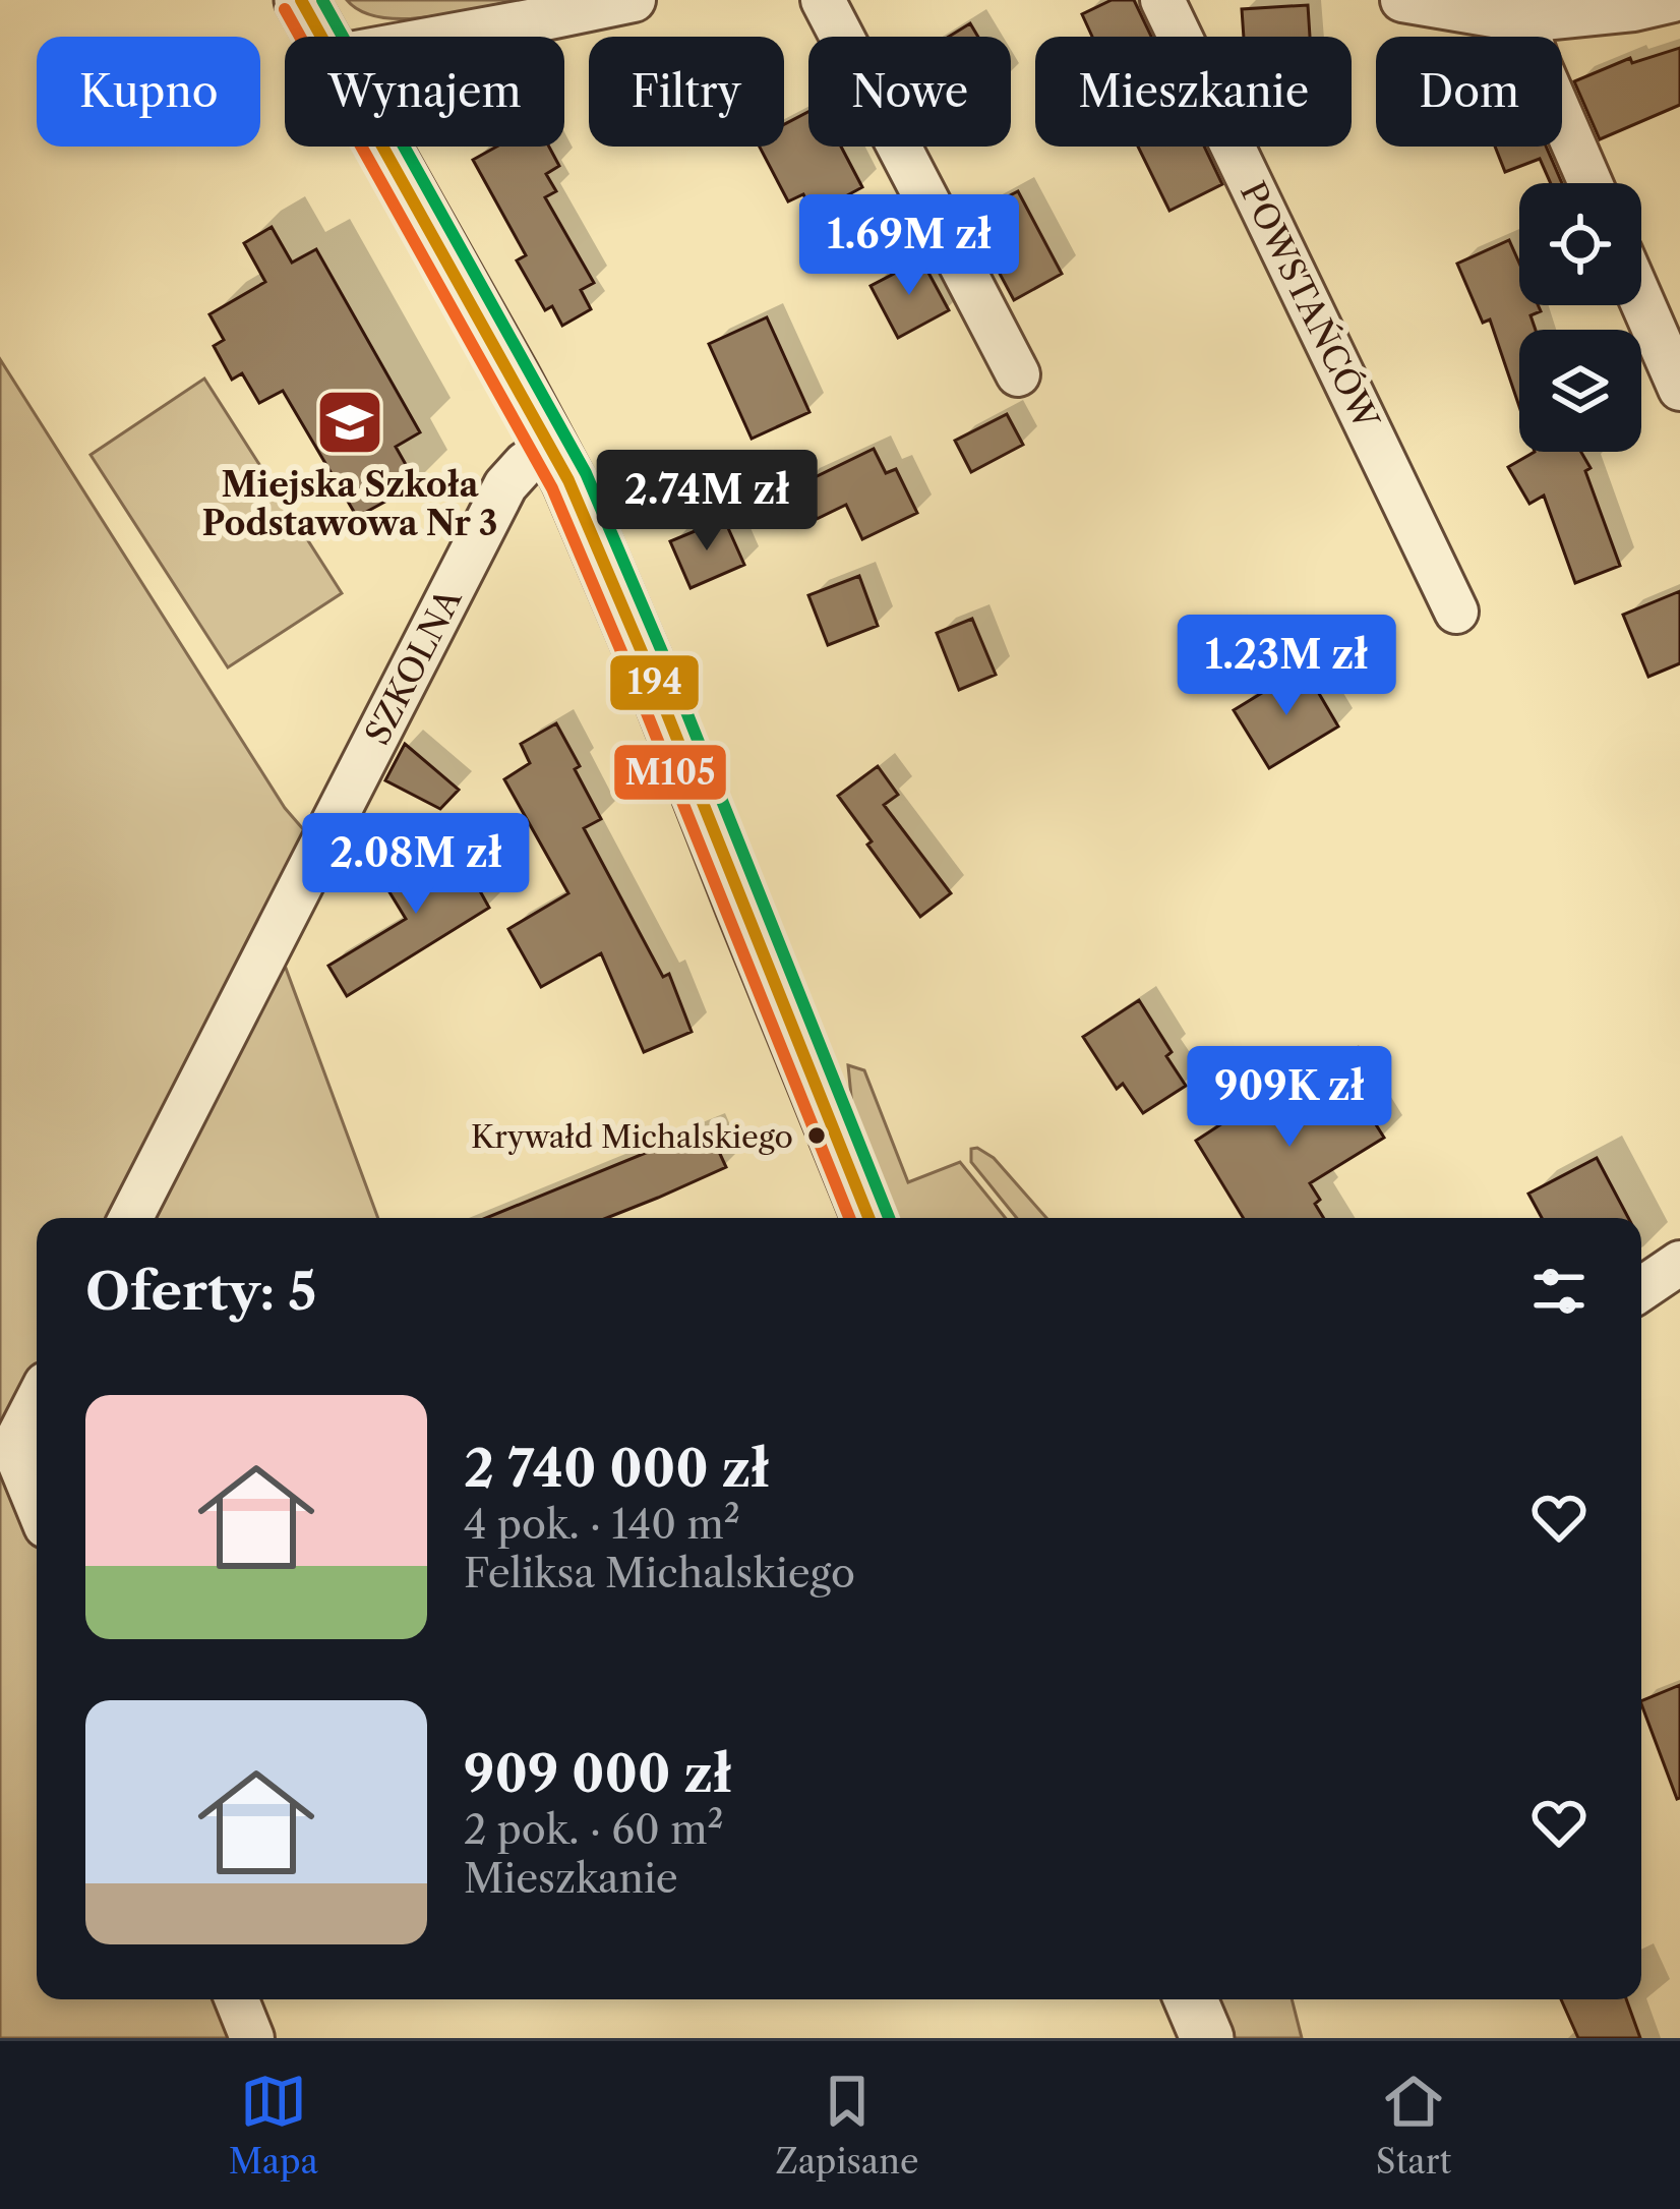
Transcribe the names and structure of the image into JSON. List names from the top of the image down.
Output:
{
  "streets": {
    "street": ["POWSTAŃCÓW", "SZKOLNA"]
  },
  "places": {
    "school or university": ["Miejska Szkoła Podstawowa Nr 3"],
    "other": ["Krywałd Michalskiego"]
  },
  "lines": ["transit line 194", "transit line M105"],
  "page": {
    "chip": [
      "Kupno",
      "Wynajem",
      "Filtry",
      "Nowe",
      "Mieszkanie",
      "Dom"
    ],
    "price": [
      "1.69M zł",
      "2.74M zł",
      "1.23M zł",
      "2.08M zł",
      "909K zł"
    ],
    "heading": "Oferty: 5",
    "list": [
      {
        "name": "2 740 000 zł",
        "note": "4 pok. · 140 m² · Feliksa Michalskiego"
      },
      {
        "name": "909 000 zł",
        "note": "2 pok. · 60 m² · Mieszkanie"
      }
    ],
    "tabs": ["Mapa", "Zapisane", "Start"]
  }
}
